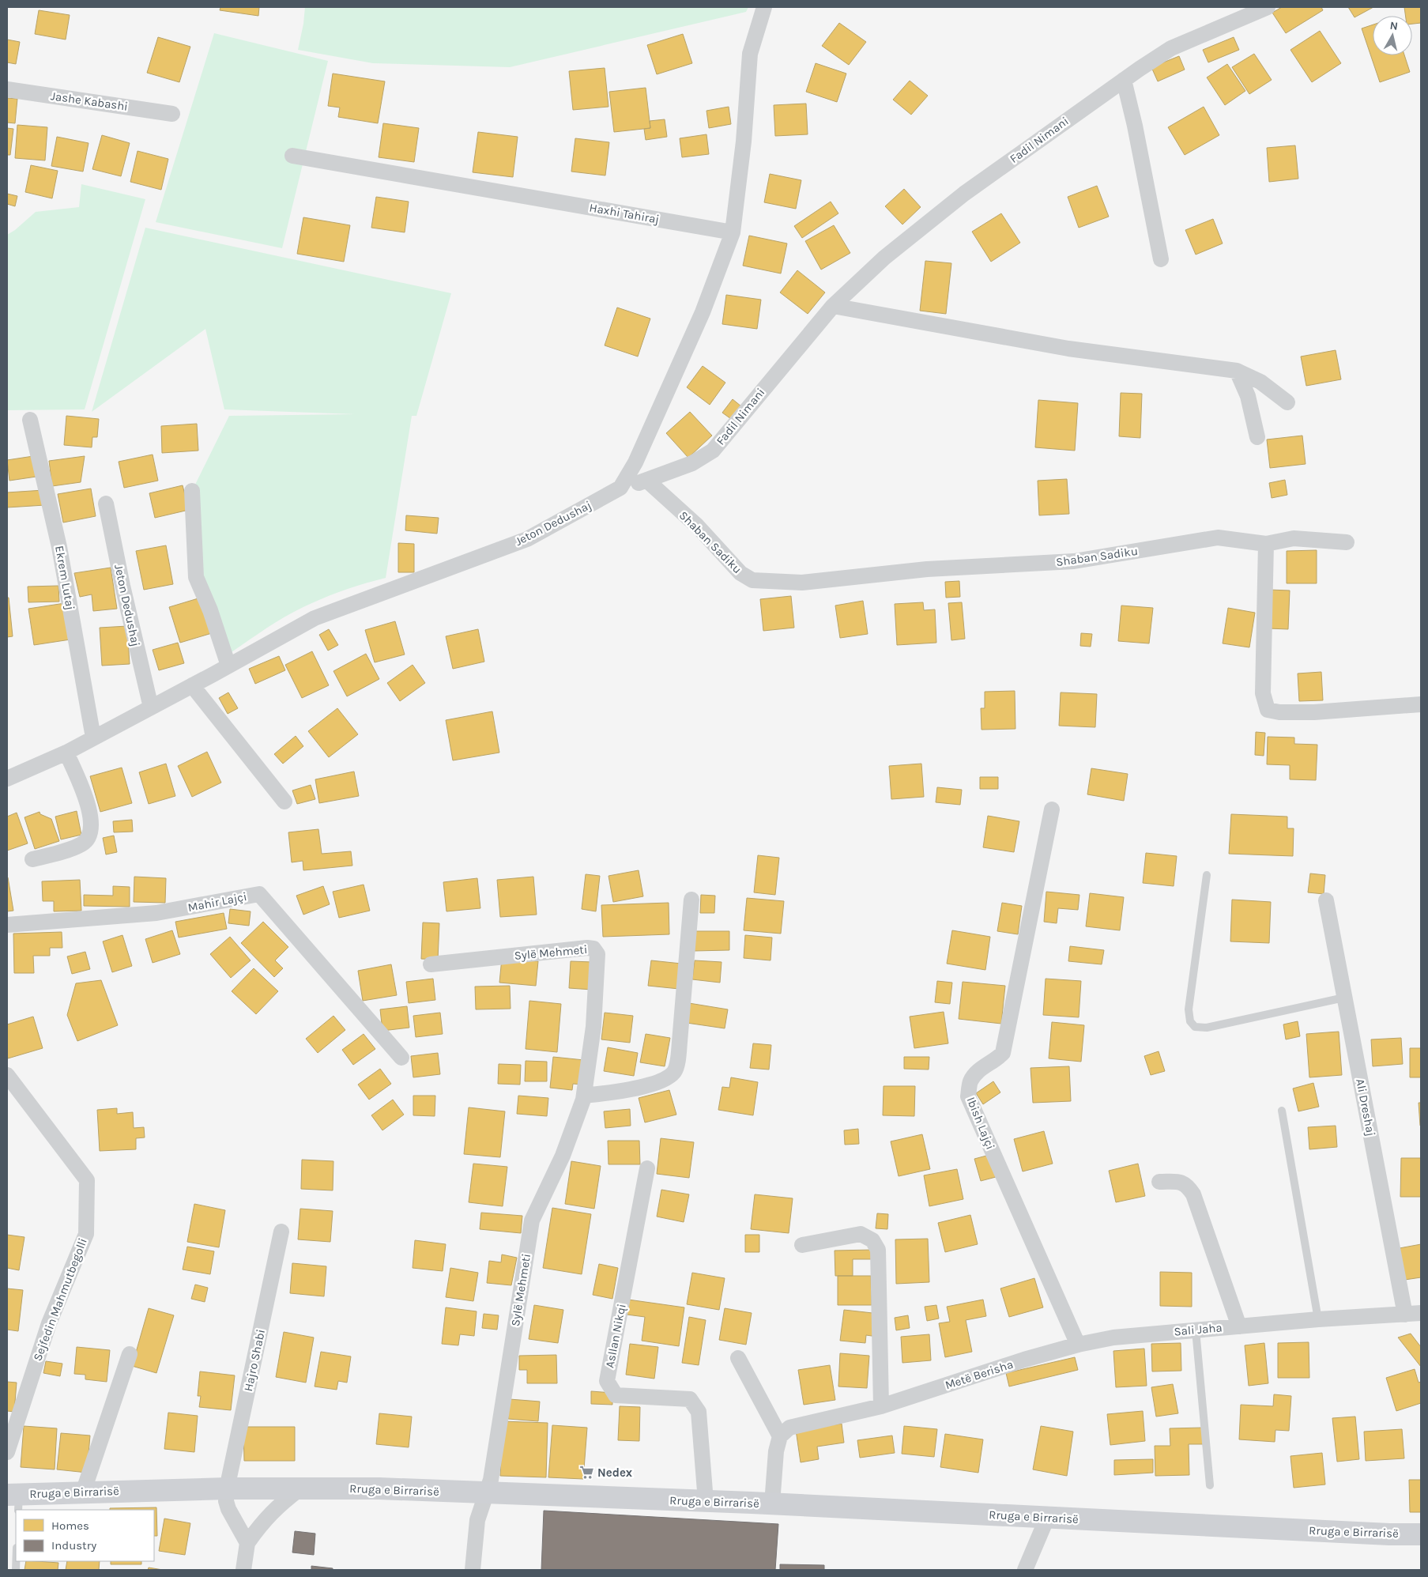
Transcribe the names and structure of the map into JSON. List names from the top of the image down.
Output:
{
  "streets": {
    "street": [
      "Jashe Kabashi",
      "Fadil Nimani",
      "Haxhi Tahiraj",
      "Jeton Dedushaj",
      "Shaban Sadiku",
      "Ekrem Lutaj",
      "Mahir Lajçi",
      "Sylë Mehmeti",
      "Ali Dreshaj",
      "Ibish Lajçi",
      "Sejfedin Mahmutbegolli",
      "Sali Jaha",
      "Asllan Nikqi",
      "Hajro Shabi",
      "Metë Berisha",
      "Rruga e Birrarisë"
    ]
  },
  "crossings": [
    ["Fadil Nimani", "Jeton Dedushaj"],
    ["Fadil Nimani", "Shaban Sadiku"],
    ["Jeton Dedushaj", "Ekrem Lutaj"],
    ["Sylë Mehmeti", "Rruga e Birrarisë"],
    ["Ali Dreshaj", "Sali Jaha"],
    ["Ibish Lajçi", "Sali Jaha"],
    ["Ibish Lajçi", "Metë Berisha"],
    ["Sali Jaha", "Metë Berisha"],
    ["Asllan Nikqi", "Rruga e Birrarisë"],
    ["Hajro Shabi", "Rruga e Birrarisë"]
  ],
  "places": {
    "supermarket": ["Nedex"]
  },
  "legend": ["Homes", "Industry"],
  "north": "top"
}
